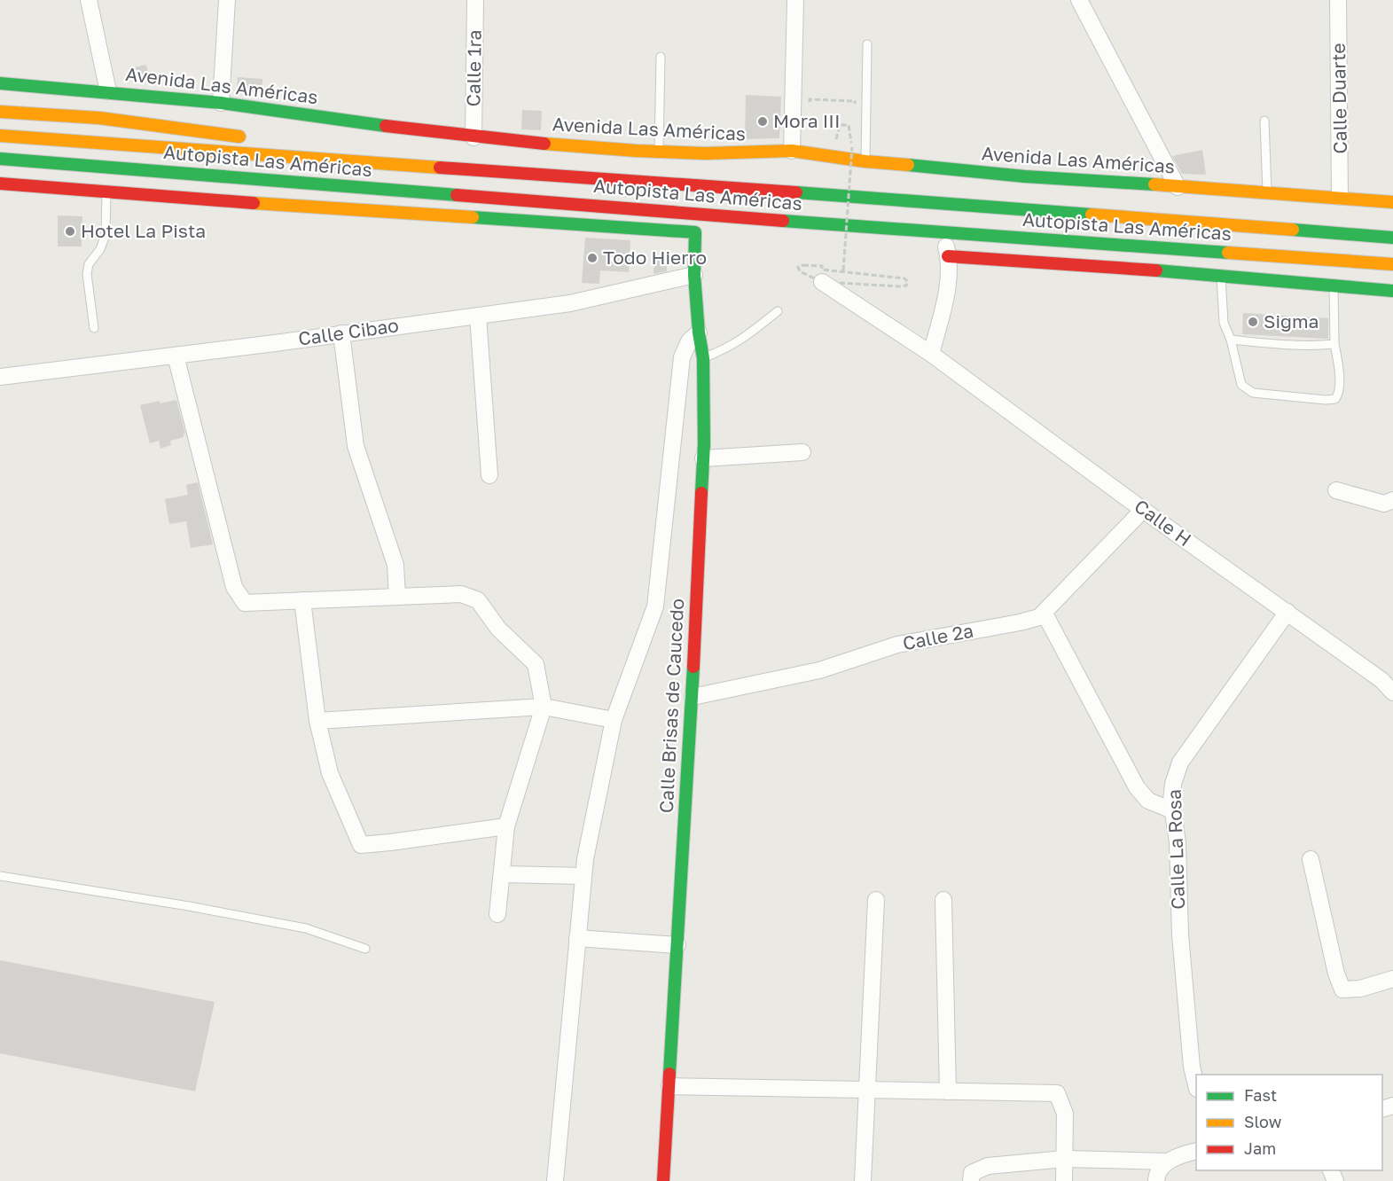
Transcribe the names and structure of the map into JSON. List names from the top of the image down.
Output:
{
  "streets": {
    "main road": ["Avenida Las Américas", "Autopista Las Américas", "Calle Brisas de Caucedo"],
    "street": [
      "Calle 1ra",
      "Calle Duarte",
      "Calle Cibao",
      "Calle H",
      "Calle 2a",
      "Calle La Rosa"
    ]
  },
  "crossings": [
    ["Calle 1ra", "Avenida Las Américas"],
    ["Avenida Las Américas", "Calle Duarte"],
    ["Calle Cibao", "Calle Brisas de Caucedo"],
    ["Calle H", "Calle 2a"],
    ["Calle H", "Calle La Rosa"],
    ["Calle 2a", "Calle Brisas de Caucedo"]
  ],
  "places": [
    "Mora III",
    "Hotel La Pista",
    "Todo Hierro",
    "Sigma"
  ],
  "legend": ["Fast", "Slow", "Jam"]
}
